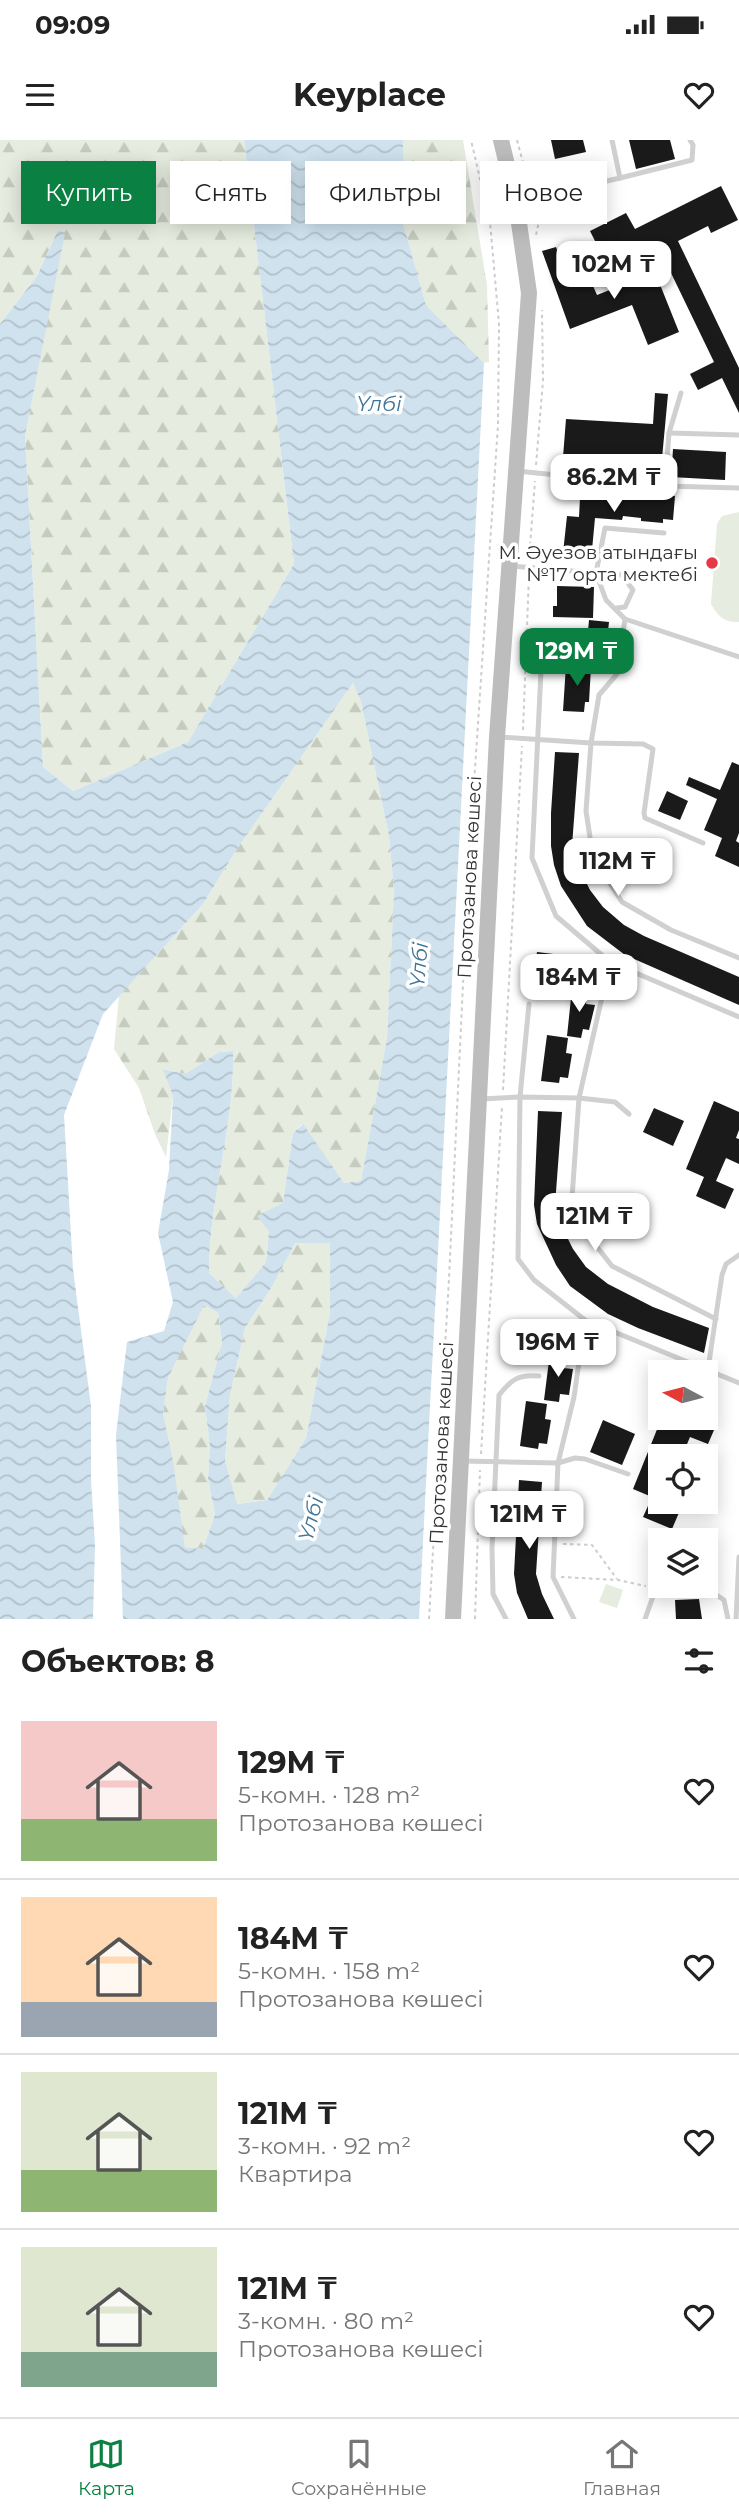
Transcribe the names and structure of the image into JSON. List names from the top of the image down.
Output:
{
  "streets": {
    "street": ["Протозанова көшесі"]
  },
  "water": ["Үлбі"],
  "places": ["М. Әуезов атындағы №17 орта мектебі"],
  "north": "left",
  "page": {
    "status": "09:09",
    "header": "Keyplace",
    "chip": [
      "Купить",
      "Снять",
      "Фильтры",
      "Новое"
    ],
    "price": [
      "102M ₸",
      "86.2M ₸",
      "129M ₸",
      "112M ₸",
      "184M ₸",
      "121M ₸",
      "196M ₸",
      "121M ₸"
    ],
    "heading": "Объектов: 8",
    "list": [
      {
        "name": "129M ₸",
        "note": "5-комн. · 128 m² · Протозанова көшесі"
      },
      {
        "name": "184M ₸",
        "note": "5-комн. · 158 m² · Протозанова көшесі"
      },
      {
        "name": "121M ₸",
        "note": "3-комн. · 92 m² · Квартира"
      },
      {
        "name": "121M ₸",
        "note": "3-комн. · 80 m² · Протозанова көшесі"
      }
    ],
    "tabs": ["Карта", "Сохранённые", "Главная"]
  }
}
